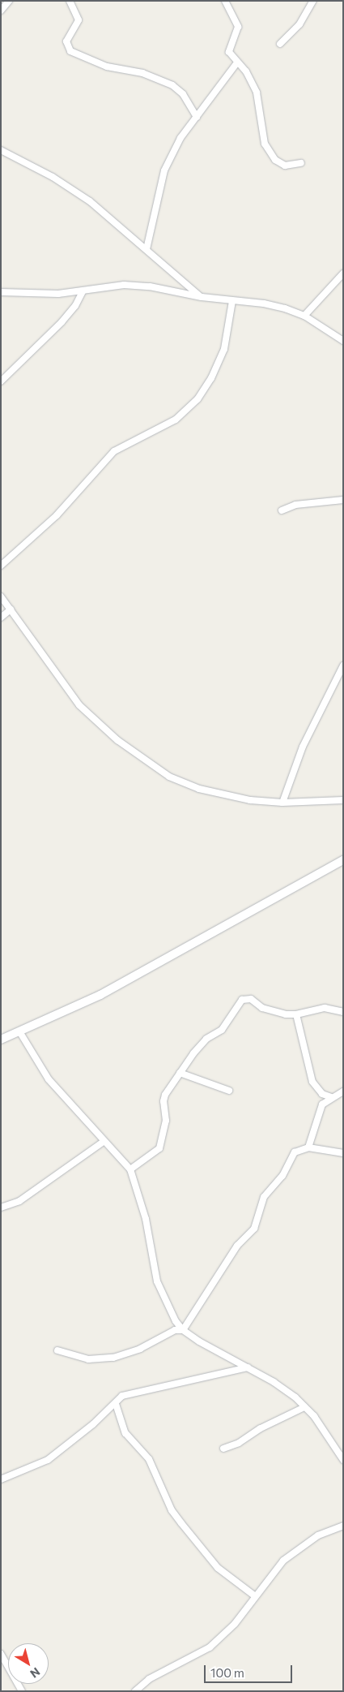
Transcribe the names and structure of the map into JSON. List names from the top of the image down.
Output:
{
  "scale_bar": "100 m",
  "north": "bottom right"
}
